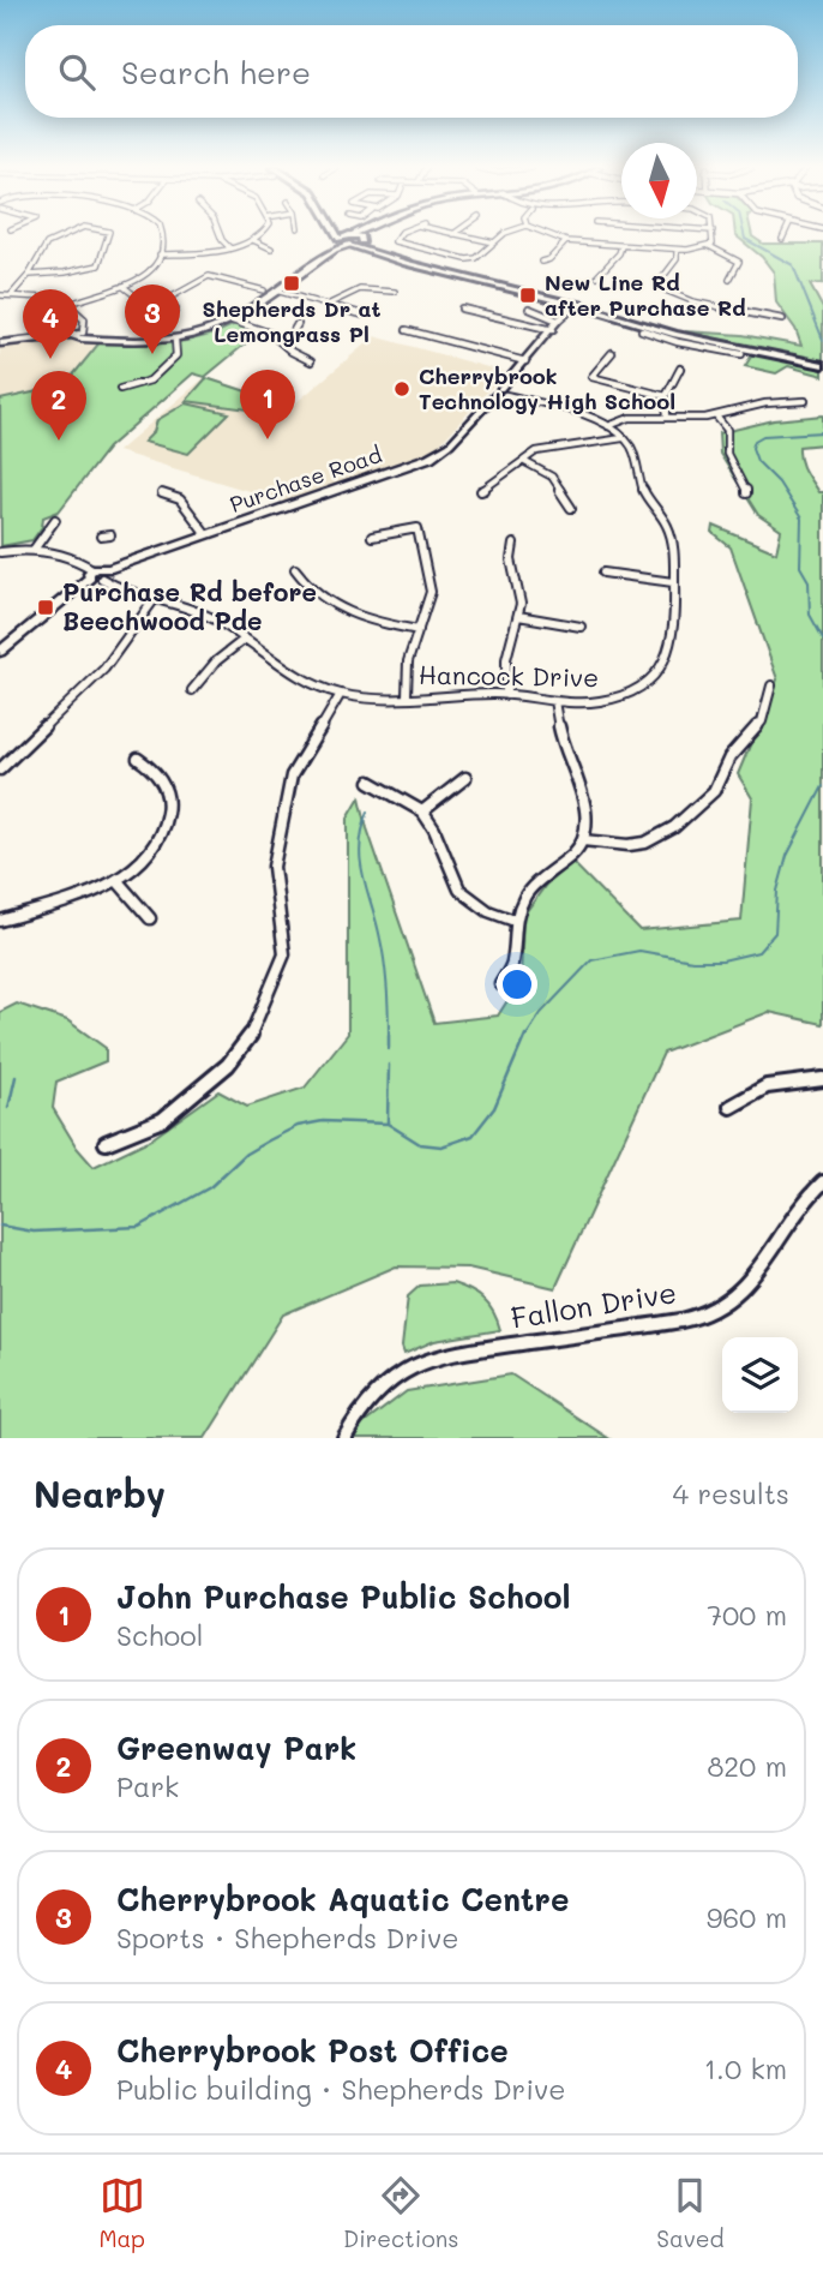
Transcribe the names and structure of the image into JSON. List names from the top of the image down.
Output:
{
  "streets": {
    "main road": ["Purchase Road"],
    "street": ["Hancock Drive", "Fallon Drive"]
  },
  "crossings": [
    ["Purchase Road", "Hancock Drive"]
  ],
  "places": {
    "transit": ["Shepherds Dr at Lemongrass Pl", "New Line Rd after Purchase Rd", "Purchase Rd before Beechwood Pde"],
    "other": ["Cherrybrook Technology High School"]
  },
  "north": "bottom",
  "page": {
    "search": "Search here",
    "pins": [
      "3",
      "4",
      "1",
      "2"
    ],
    "heading": ["Nearby", "4 results"],
    "list": [
      {
        "mark": "1",
        "name": "John Purchase Public School",
        "note": "School",
        "value": "700 m"
      },
      {
        "mark": "2",
        "name": "Greenway Park",
        "note": "Park",
        "value": "820 m"
      },
      {
        "mark": "3",
        "name": "Cherrybrook Aquatic Centre",
        "note": "Sports · Shepherds Drive",
        "value": "960 m"
      },
      {
        "mark": "4",
        "name": "Cherrybrook Post Office",
        "note": "Public building · Shepherds Drive",
        "value": "1.0 km"
      }
    ],
    "nav": ["Map", "Directions", "Saved"]
  }
}
